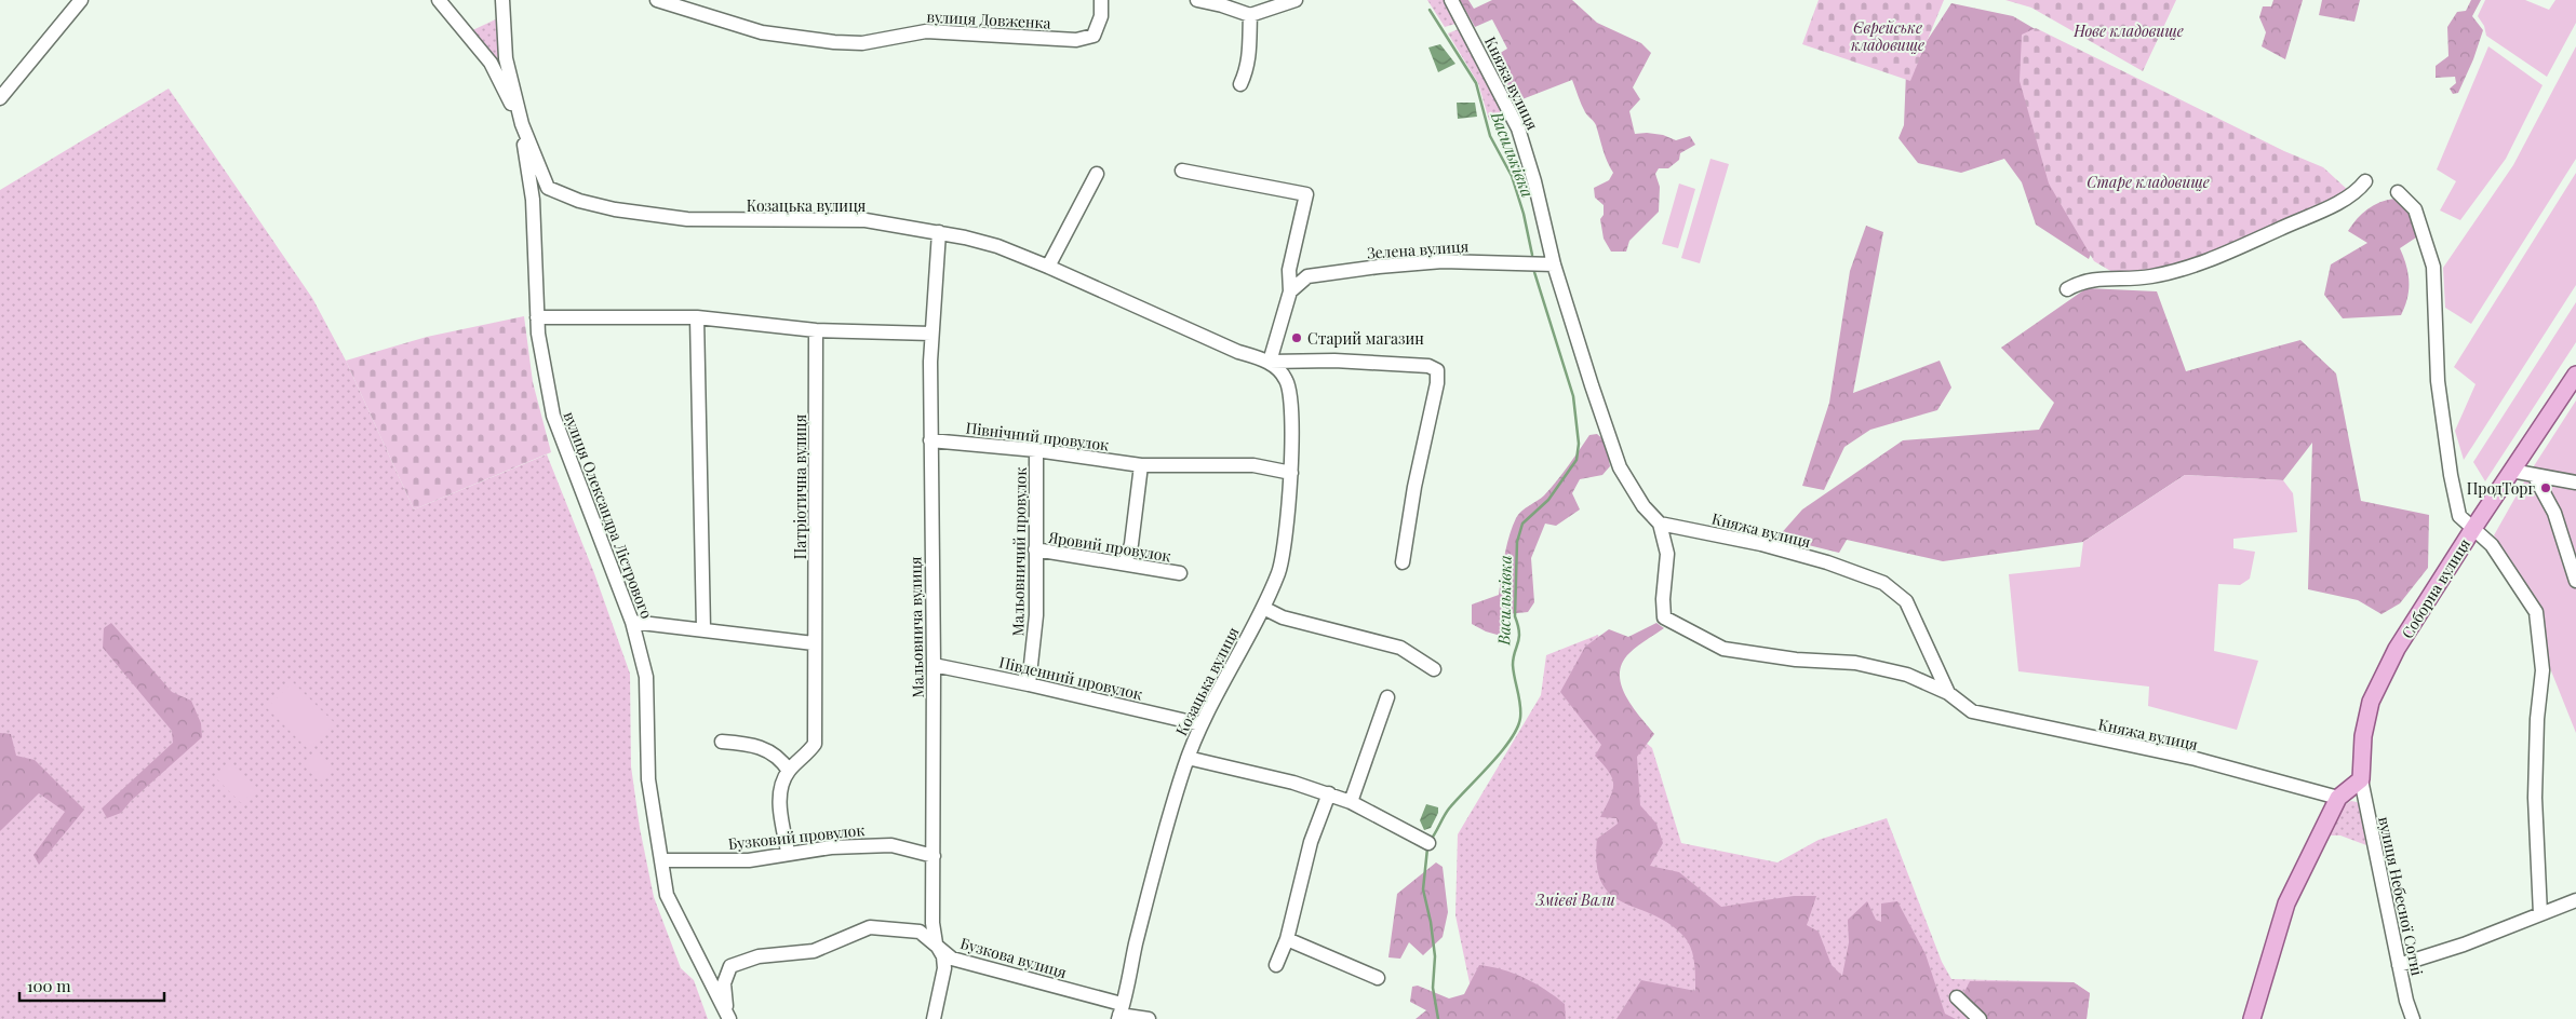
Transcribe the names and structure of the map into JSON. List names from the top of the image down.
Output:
{
  "streets": {
    "main road": ["Соборна вулиця"],
    "street": [
      "вулиця Довженка",
      "Княжа вулиця",
      "Козацька вулиця",
      "Зелена вулиця",
      "Північний провулок",
      "Патріотична вулиця",
      "вулиця Олександра Лістрового",
      "Яровий провулок",
      "Мальовничий провулок",
      "Мальовнича вулиця",
      "Південний провулок",
      "Бузковий провулок",
      "вулиця Небесної Сотні",
      "Бузкова вулиця"
    ]
  },
  "crossings": [
    ["Княжа вулиця", "Зелена вулиця"],
    ["Козацька вулиця", "Північний провулок"],
    ["Козацька вулиця", "Мальовнича вулиця"],
    ["Козацька вулиця", "Південний провулок"],
    ["Козацька вулиця", "Бузкова вулиця"],
    ["Північний провулок", "Мальовничий провулок"],
    ["Північний провулок", "Мальовнича вулиця"],
    ["Патріотична вулиця", "Бузковий провулок"],
    ["вулиця Олександра Лістрового", "Бузковий провулок"],
    ["вулиця Олександра Лістрового", "Бузкова вулиця"],
    ["Яровий провулок", "Мальовничий провулок"],
    ["Мальовничий провулок", "Південний провулок"],
    ["Соборна вулиця", "вулиця Небесної Сотні"],
    ["Мальовнича вулиця", "Південний провулок"],
    ["Мальовнича вулиця", "Бузковий провулок"],
    ["Мальовнича вулиця", "Бузкова вулиця"]
  ],
  "water": ["Васильківка"],
  "parks": [
    "Єврейське кладовище",
    "Нове кладовище",
    "Старе кладовище",
    "Змієві Вали"
  ],
  "places": ["Старий магазин", "ПродТорг"],
  "scale_bar": "100 m"
}
